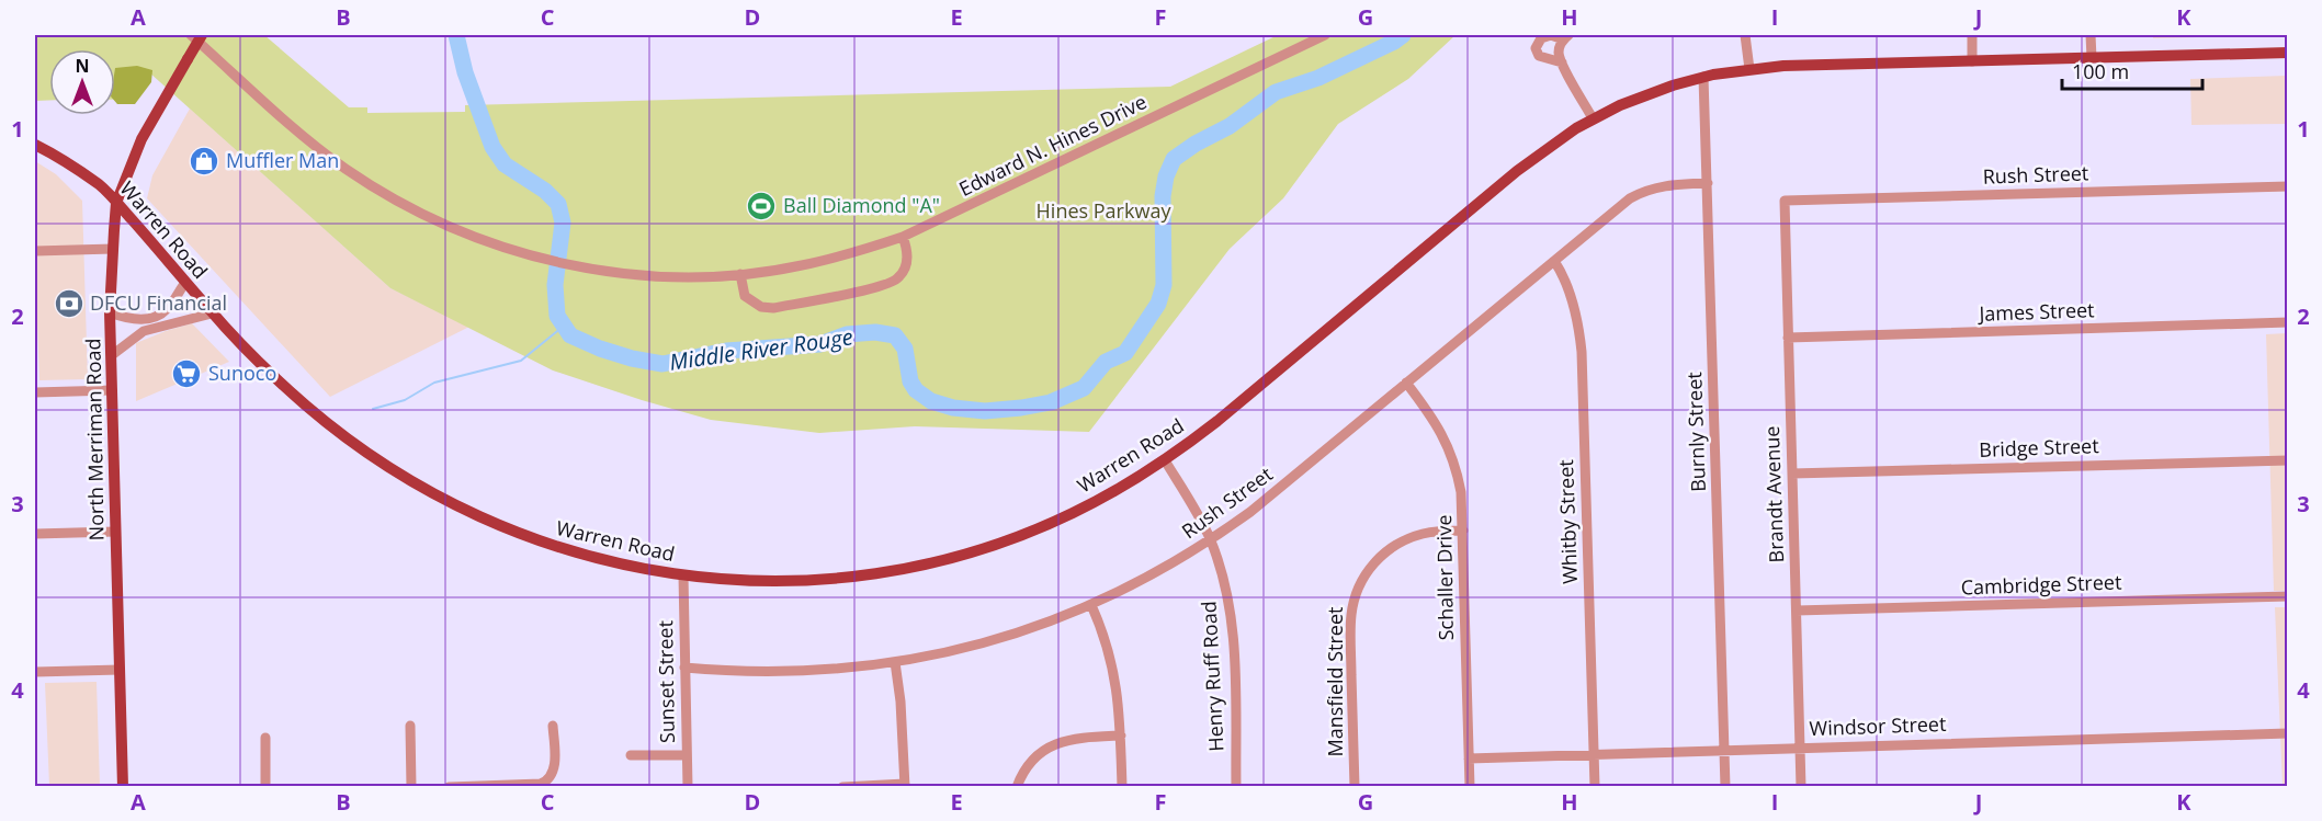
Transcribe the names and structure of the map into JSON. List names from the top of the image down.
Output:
{
  "streets": {
    "main road": ["Warren Road", "North Merriman Road"],
    "street": [
      "Edward N. Hines Drive",
      "Rush Street",
      "James Street",
      "Burnly Street",
      "Bridge Street",
      "Brandt Avenue",
      "Whitby Street",
      "Schaller Drive",
      "Cambridge Street",
      "Henry Ruff Road",
      "Sunset Street",
      "Mansfield Street",
      "Windsor Street"
    ]
  },
  "crossings": [
    ["Rush Street", "Burnly Street"],
    ["Rush Street", "Brandt Avenue"],
    ["Rush Street", "Whitby Street"],
    ["Rush Street", "Schaller Drive"],
    ["Rush Street", "Henry Ruff Road"],
    ["Rush Street", "Sunset Street"],
    ["Warren Road", "Burnly Street"],
    ["Warren Road", "North Merriman Road"],
    ["Warren Road", "Henry Ruff Road"],
    ["Warren Road", "Sunset Street"],
    ["James Street", "Brandt Avenue"],
    ["Burnly Street", "Windsor Street"],
    ["Bridge Street", "Brandt Avenue"],
    ["Brandt Avenue", "Cambridge Street"],
    ["Brandt Avenue", "Windsor Street"],
    ["Whitby Street", "Windsor Street"],
    ["Schaller Drive", "Mansfield Street"],
    ["Schaller Drive", "Windsor Street"]
  ],
  "water": ["Middle River Rouge"],
  "parks": ["Hines Parkway"],
  "places": {
    "shop": ["Muffler Man"],
    "sports": ["Ball Diamond \"A\""],
    "bank": ["DFCU Financial"],
    "supermarket": ["Sunoco"]
  },
  "scale_bar": "100 m",
  "north": "top",
  "grid": {
    "columns": [
      "A",
      "B",
      "C",
      "D",
      "E",
      "F",
      "G",
      "H",
      "I",
      "J",
      "K"
    ],
    "rows": [
      "1",
      "2",
      "3",
      "4"
    ]
  }
}
